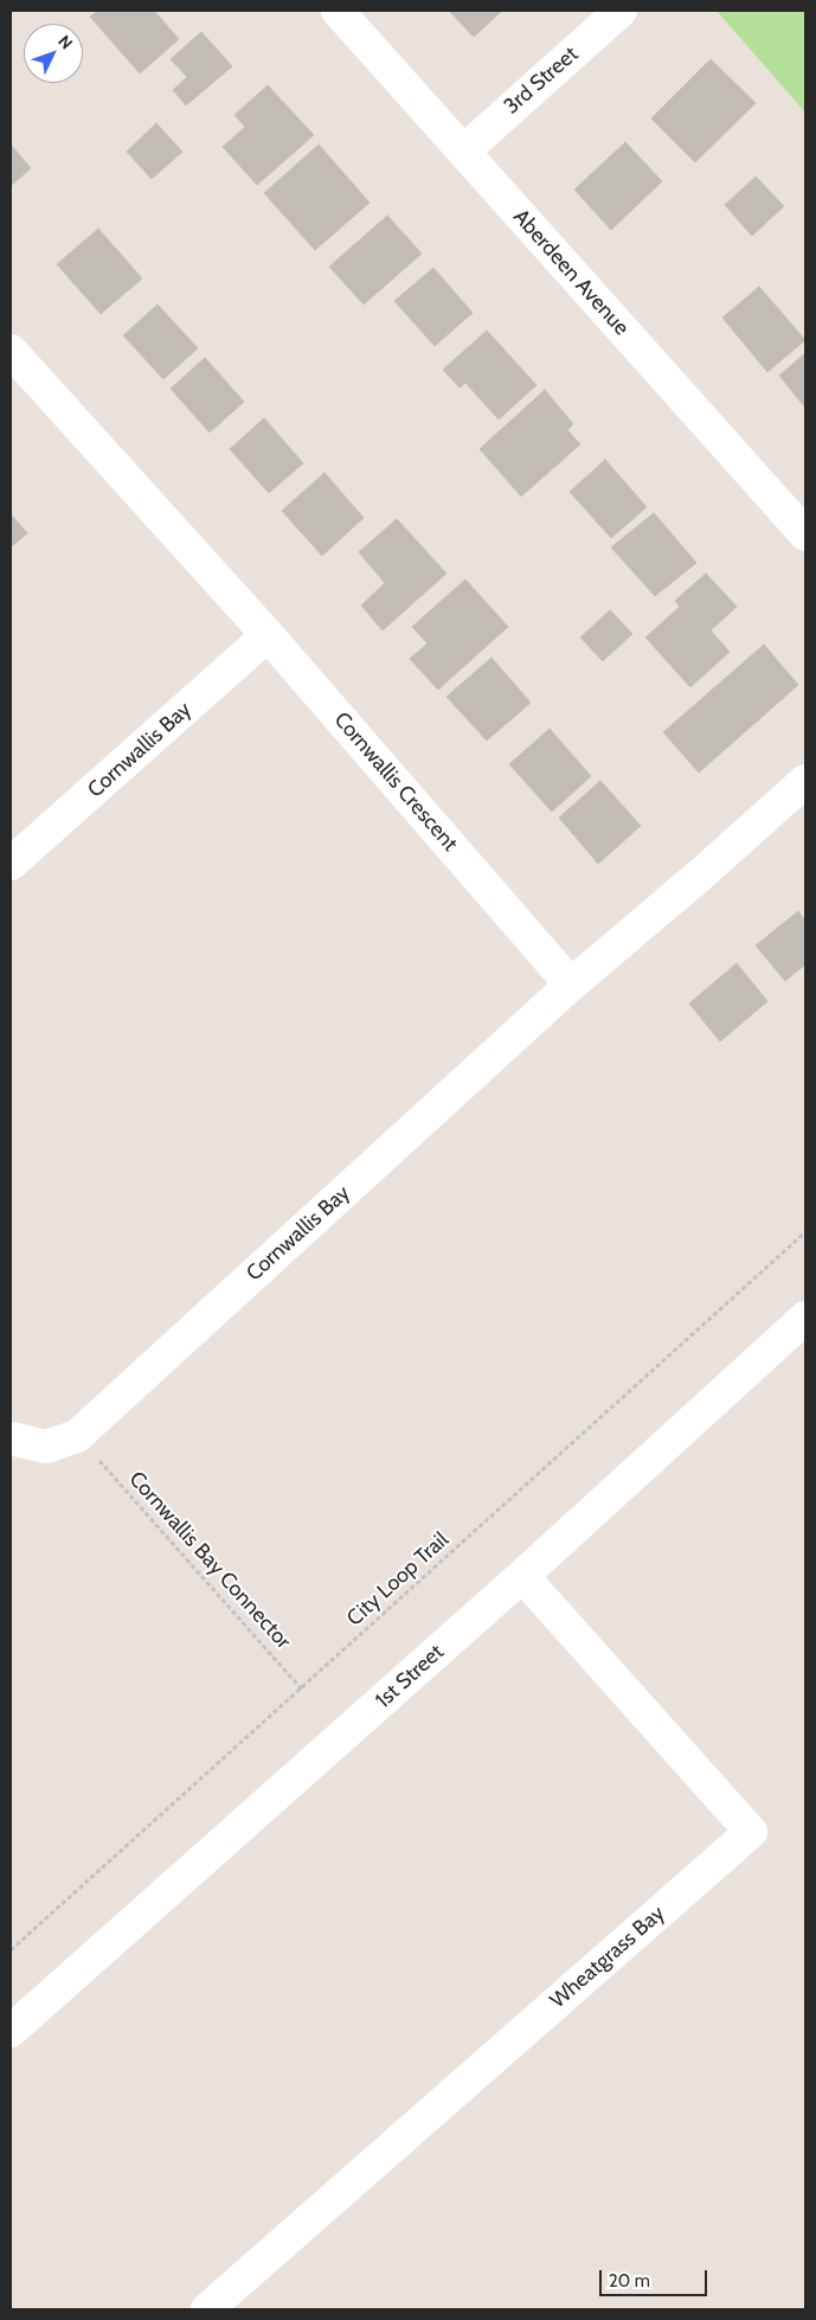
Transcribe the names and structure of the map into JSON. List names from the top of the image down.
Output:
{
  "streets": {
    "street": [
      "3rd Street",
      "Aberdeen Avenue",
      "Cornwallis Bay",
      "Cornwallis Crescent",
      "1st Street",
      "Wheatgrass Bay"
    ],
    "path": ["Cornwallis Bay Connector", "City Loop Trail"]
  },
  "crossings": [
    ["3rd Street", "Aberdeen Avenue"],
    ["Cornwallis Bay", "Cornwallis Crescent"],
    ["Cornwallis Bay Connector", "City Loop Trail"],
    ["1st Street", "Wheatgrass Bay"]
  ],
  "scale_bar": "20 m",
  "north": "top right"
}
